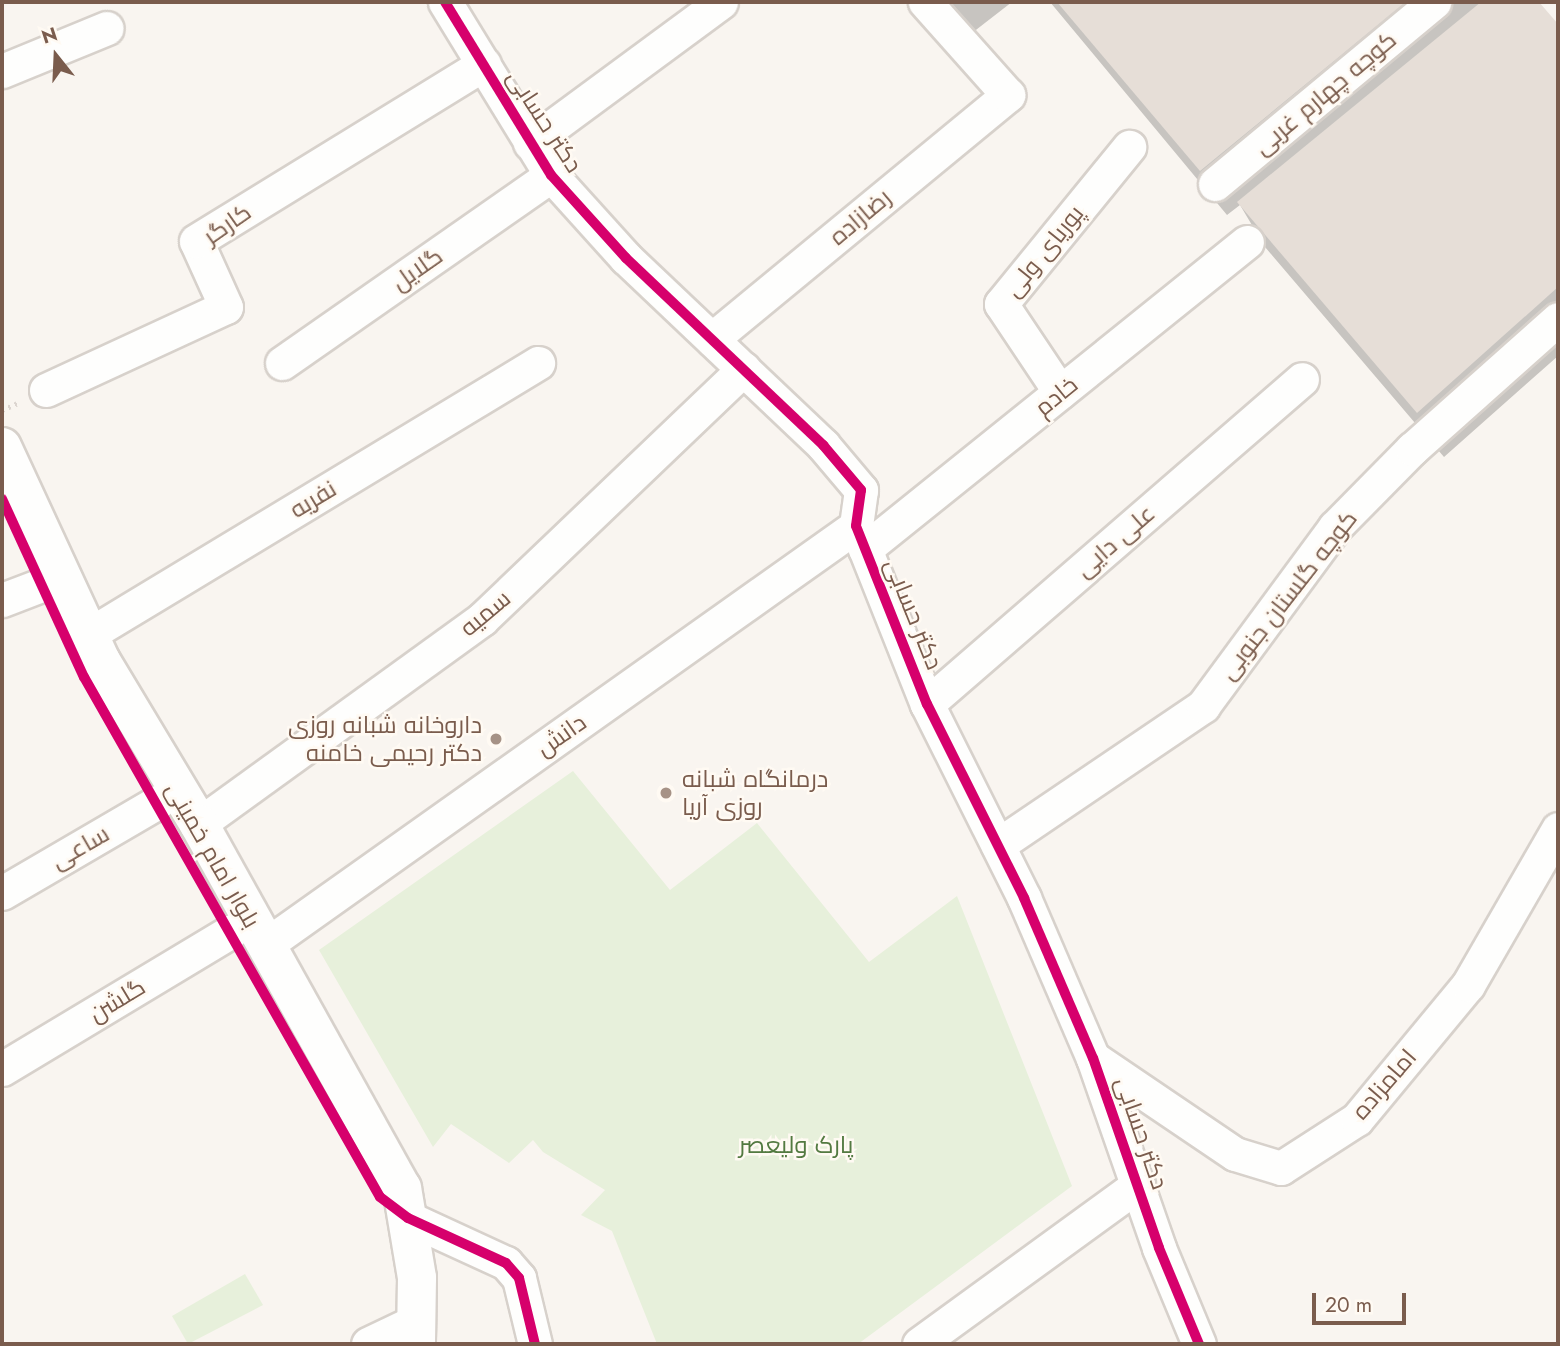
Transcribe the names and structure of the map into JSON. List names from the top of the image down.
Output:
{
  "streets": {
    "street": [
      "کوچه چهارم غربی",
      "دکتر حسابی",
      "رضازاده",
      "کارگر",
      "پوریای ولی",
      "گلایل",
      "خادم",
      "نفریه",
      "علی دایی",
      "کوچه گلستان جنوبی",
      "سمیه",
      "دانش",
      "ساعی",
      "بلوار امام خمینی",
      "گلشن",
      "امامزاده"
    ]
  },
  "crossings": [
    ["دکتر حسابی", "رضازاده"],
    ["دکتر حسابی", "کارگر"],
    ["دکتر حسابی", "گلایل"],
    ["دکتر حسابی", "خادم"],
    ["دکتر حسابی", "علی دایی"],
    ["دکتر حسابی", "کوچه گلستان جنوبی"],
    ["دکتر حسابی", "سمیه"],
    ["دکتر حسابی", "دانش"],
    ["دکتر حسابی", "امامزاده"],
    ["پوریای ولی", "خادم"],
    ["خادم", "دانش"],
    ["نفریه", "بلوار امام خمینی"],
    ["سمیه", "بلوار امام خمینی"],
    ["دانش", "بلوار امام خمینی"],
    ["دانش", "گلشن"],
    ["ساعی", "بلوار امام خمینی"],
    ["بلوار امام خمینی", "گلشن"]
  ],
  "parks": ["پارک ولیعصر"],
  "places": ["داروخانه شبانه روزی دکتر رحیمی خامنه", "درمانگاه شبانه روزی آریا"],
  "scale_bar": "20 m",
  "north": "top"
}
